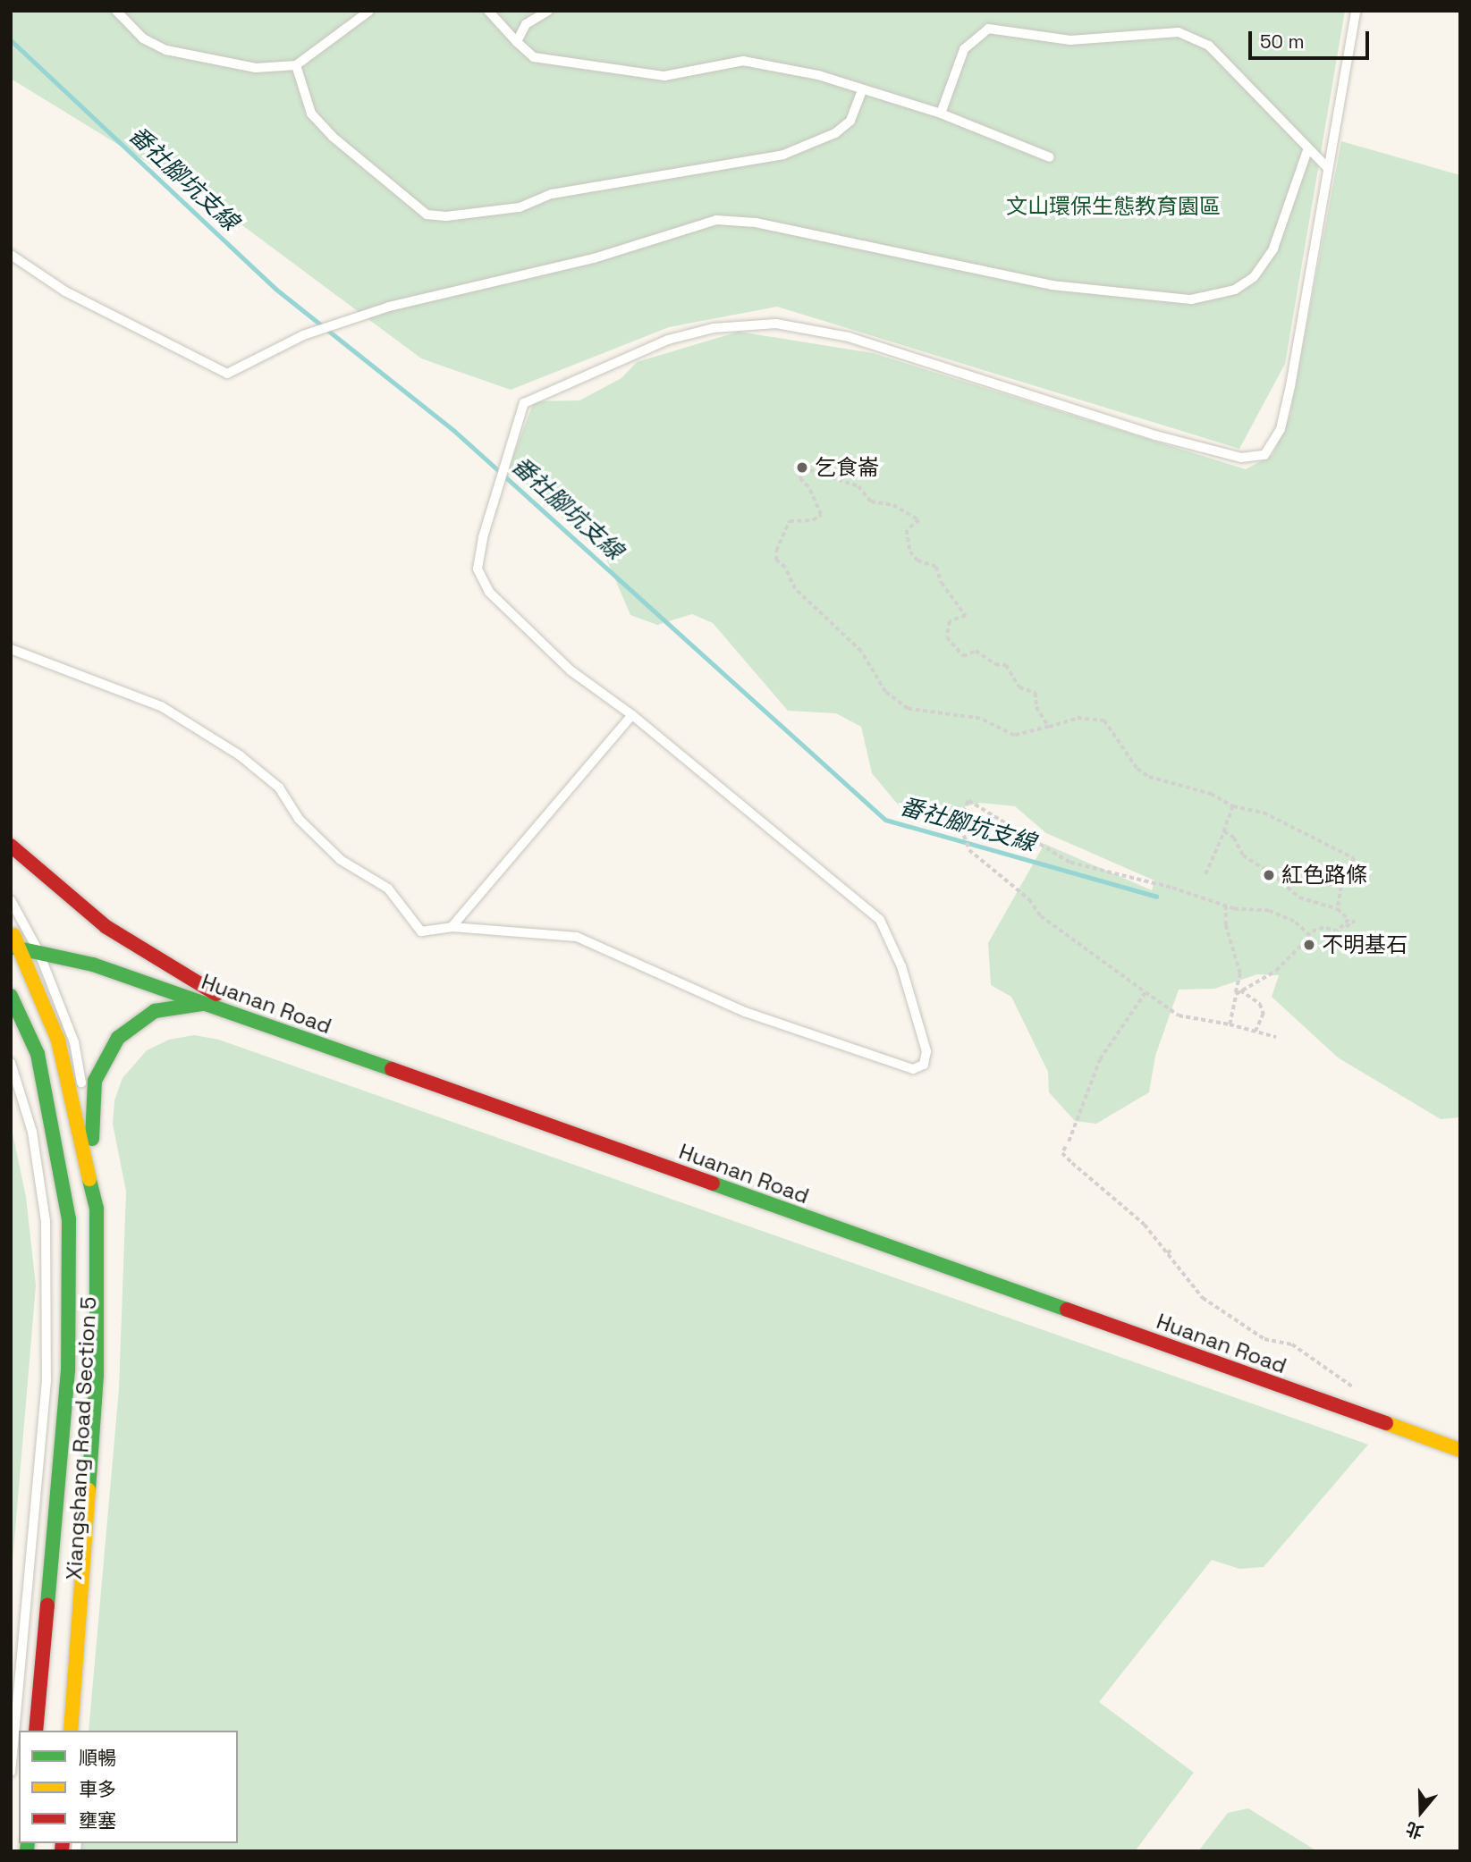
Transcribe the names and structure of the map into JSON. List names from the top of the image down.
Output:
{
  "streets": {
    "street": ["Huanan Road", "Xiangshang Road Section 5"]
  },
  "crossings": [
    ["Huanan Road", "Xiangshang Road Section 5"]
  ],
  "water": ["番社腳坑支線"],
  "parks": ["文山環保生態教育園區"],
  "places": ["乞食崙", "紅色路條", "不明基石"],
  "legend": ["順暢", "車多", "壅塞"],
  "scale_bar": "50 m",
  "north": "bottom"
}
